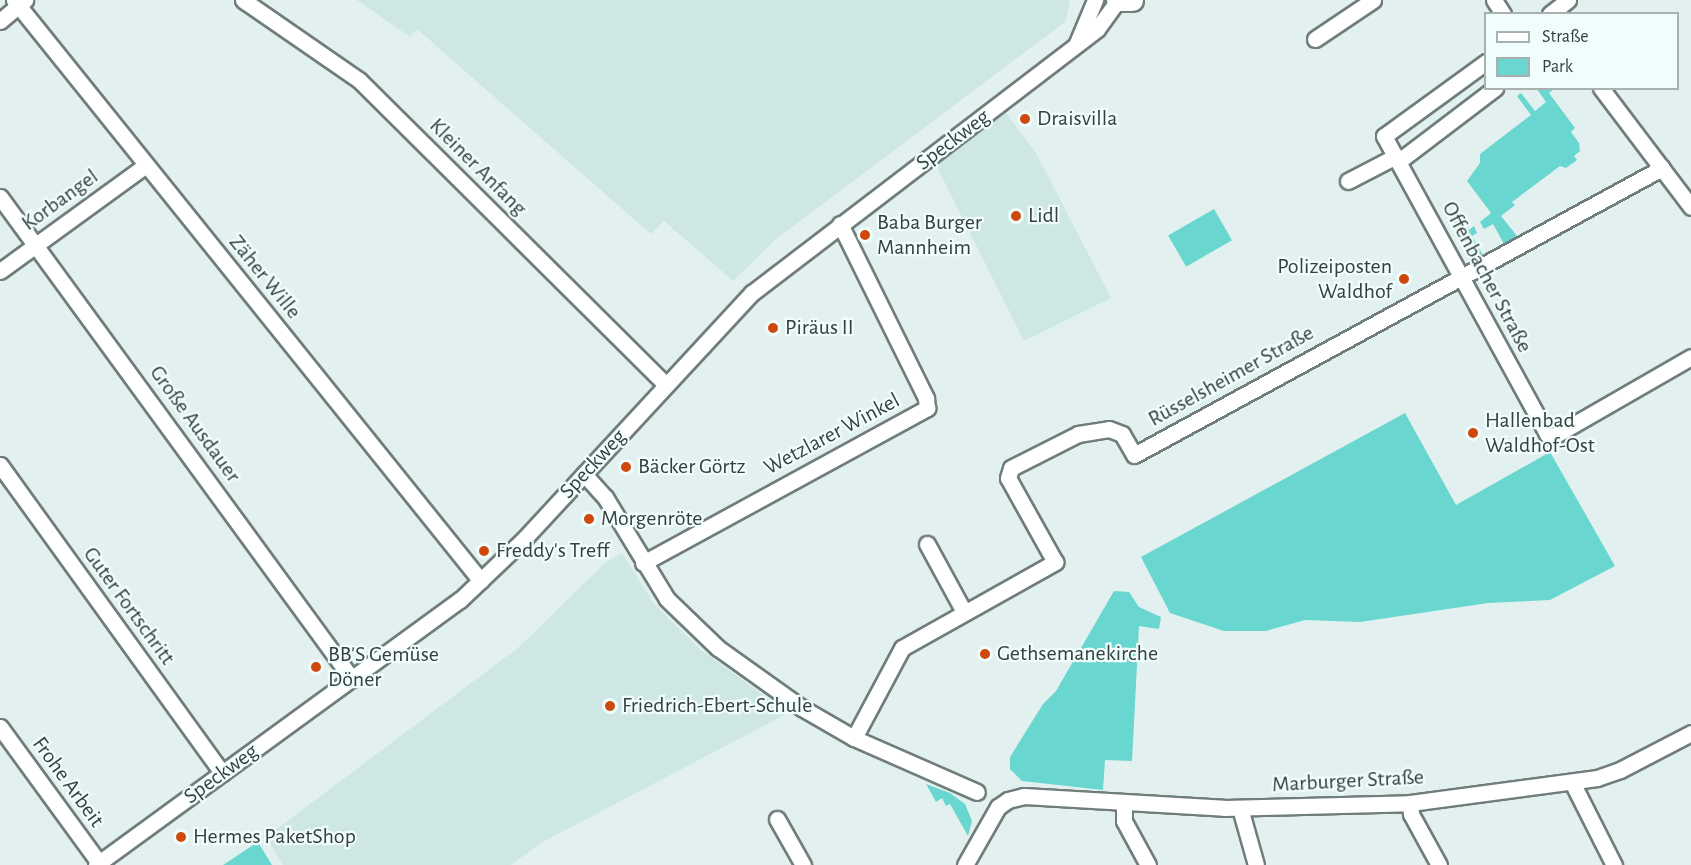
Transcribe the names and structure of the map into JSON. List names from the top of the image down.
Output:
{
  "streets": {
    "street": [
      "Speckweg",
      "Kleiner Anfang",
      "Korbangel",
      "Zäher Wille",
      "Offenbacher Straße",
      "Rüsselsheimer Straße",
      "Große Ausdauer",
      "Wetzlarer Winkel",
      "Guter Fortschritt",
      "Marburger Straße",
      "Frohe Arbeit"
    ]
  },
  "crossings": [
    ["Speckweg", "Kleiner Anfang"],
    ["Speckweg", "Zäher Wille"],
    ["Speckweg", "Große Ausdauer"],
    ["Speckweg", "Wetzlarer Winkel"],
    ["Speckweg", "Guter Fortschritt"],
    ["Speckweg", "Frohe Arbeit"],
    ["Korbangel", "Zäher Wille"],
    ["Korbangel", "Große Ausdauer"],
    ["Offenbacher Straße", "Rüsselsheimer Straße"]
  ],
  "places": [
    "Draisvilla",
    "Lidl",
    "Baba Burger Mannheim",
    "Polizeiposten Waldhof",
    "Piräus II",
    "Hallenbad Waldhof-Ost",
    "Bäcker Görtz",
    "Morgenröte",
    "Freddy's Treff",
    "Gethsemanekirche",
    "BB'S Gemüse Döner",
    "Friedrich-Ebert-Schule",
    "Hermes PaketShop"
  ],
  "legend": ["Straße", "Park"]
}
